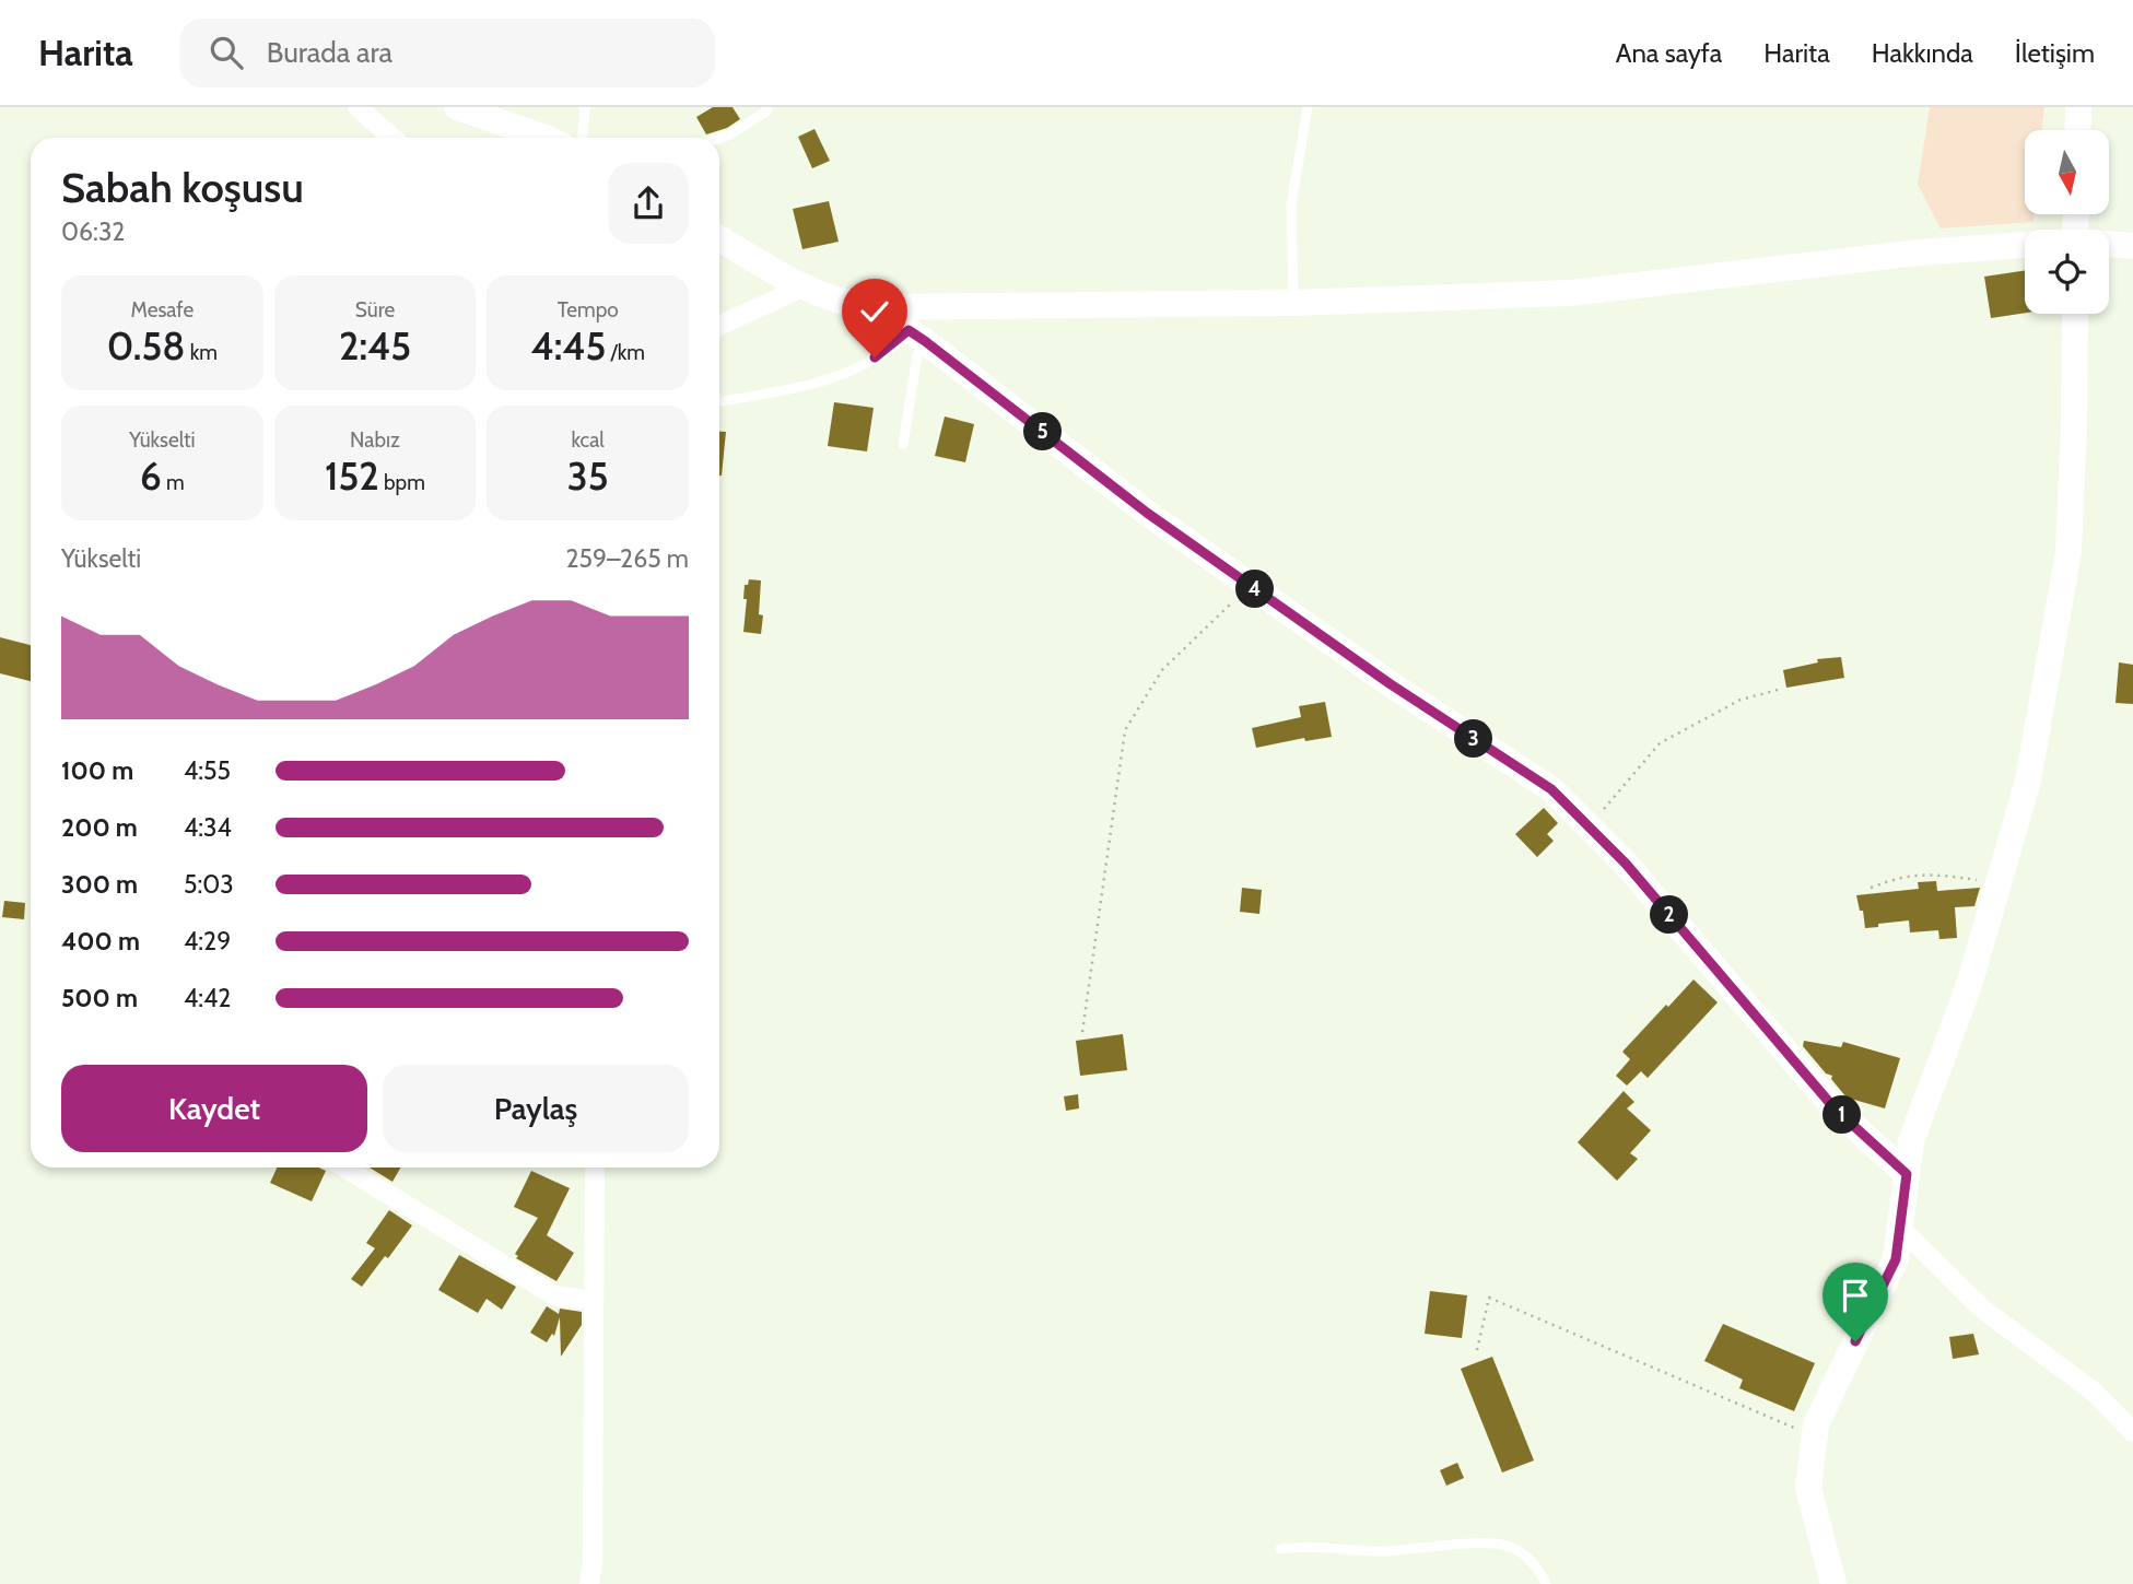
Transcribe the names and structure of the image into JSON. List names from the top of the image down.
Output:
{
  "north": "bottom",
  "page": {
    "header": "Harita",
    "search": "Burada ara",
    "nav": [
      "Ana sayfa",
      "Harita",
      "Hakkında",
      "İletişim"
    ],
    "heading": ["Sabah koşusu", "06:32"],
    "stats": [
      ["Mesafe", "0.58 km"],
      ["Süre", "2:45"],
      ["Tempo", "4:45 /km"],
      ["Yükselti", "6 m"],
      ["Nabız", "152 bpm"],
      ["kcal", "35"]
    ],
    "pins": [
      "5",
      "4",
      "3",
      "2",
      "1"
    ],
    "chart": ["Yükselti", "259–265 m"],
    "list": [
      {
        "name": "100 m",
        "note": "4:55"
      },
      {
        "name": "200 m",
        "note": "4:34"
      },
      {
        "name": "300 m",
        "note": "5:03"
      },
      {
        "name": "400 m",
        "note": "4:29"
      },
      {
        "name": "500 m",
        "note": "4:42"
      }
    ],
    "buttons": ["Kaydet", "Paylaş"]
  }
}
